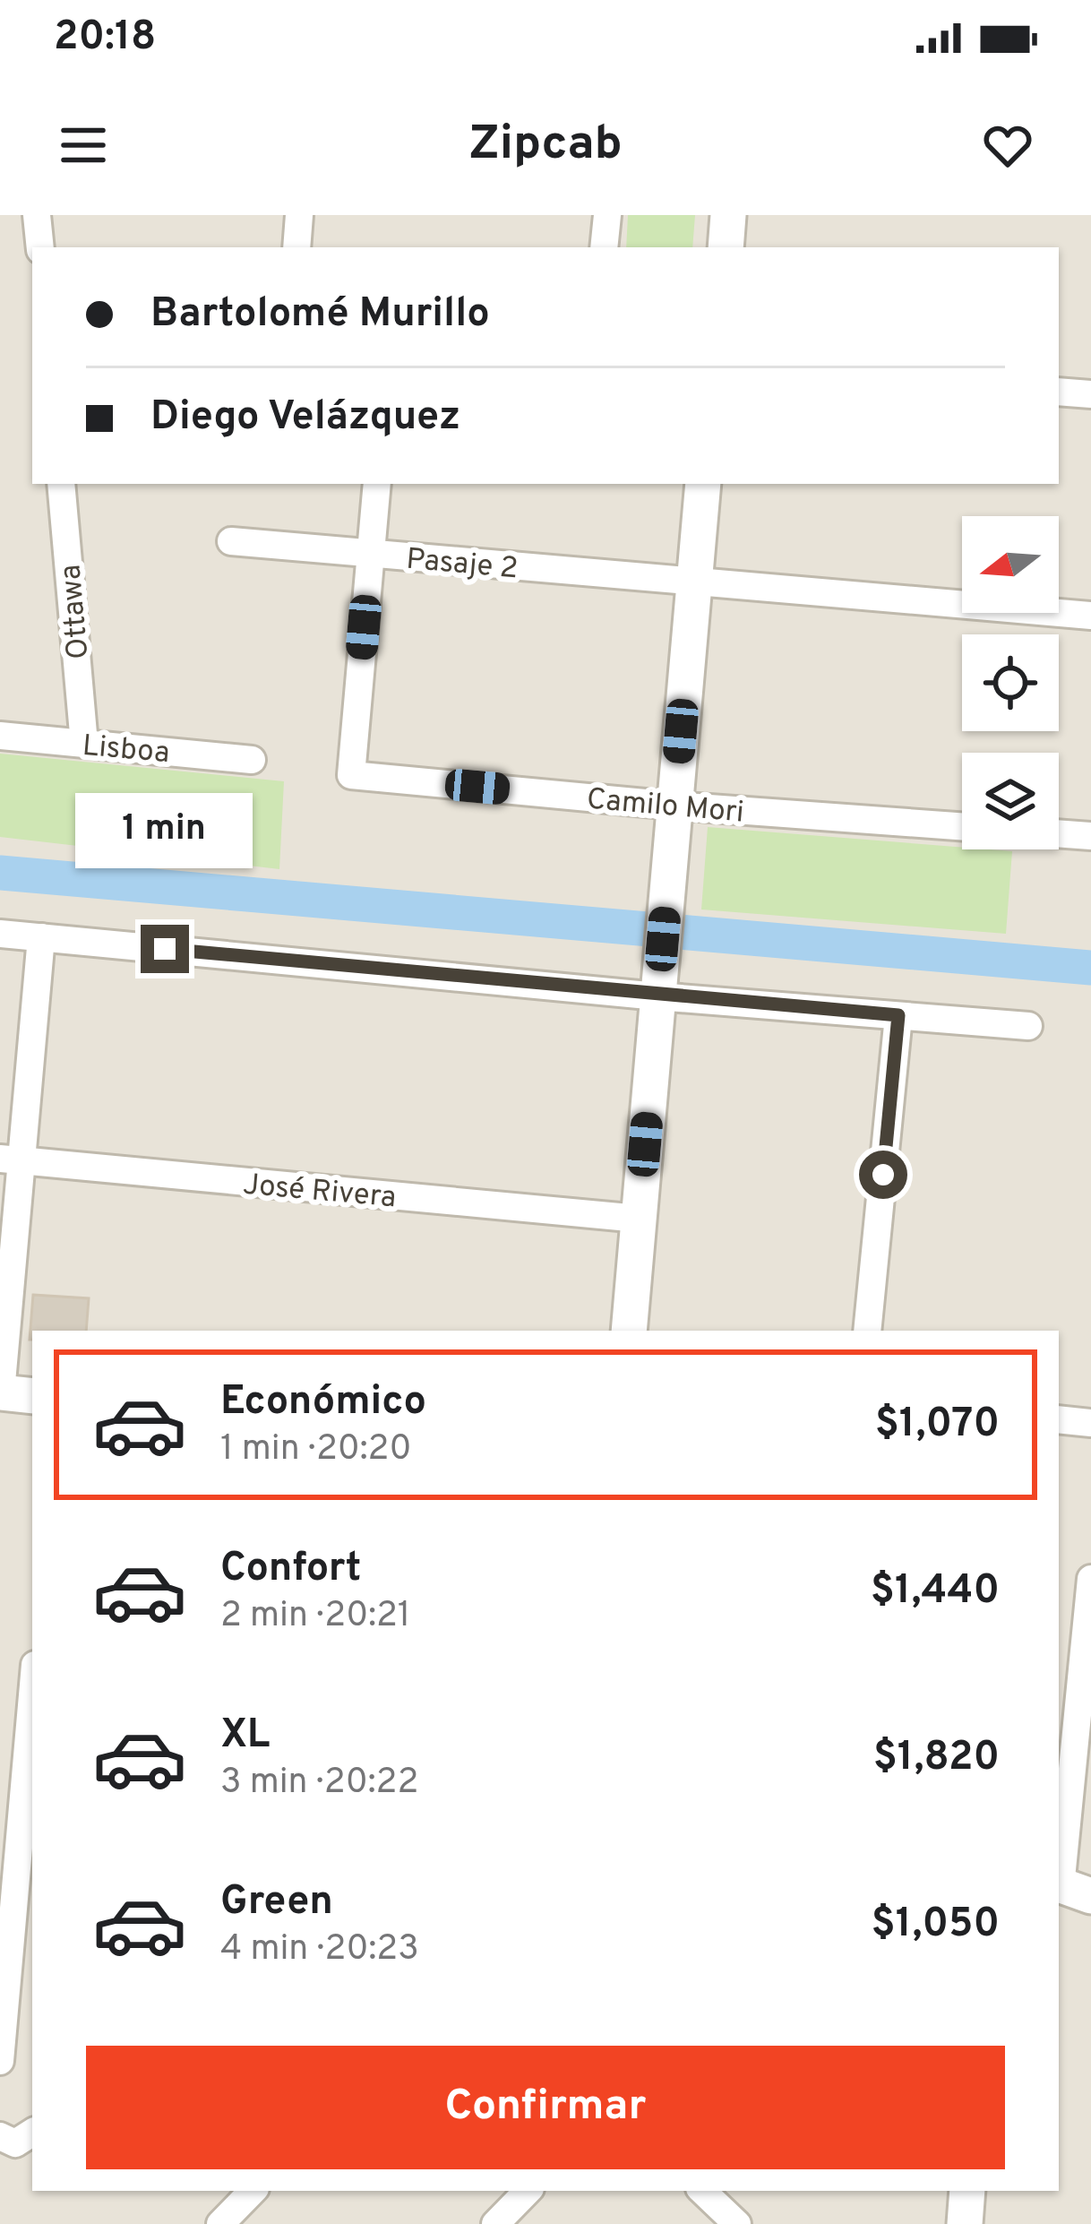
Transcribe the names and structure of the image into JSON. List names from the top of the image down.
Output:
{
  "streets": {
    "street": [
      "Pasaje 2",
      "Ottawa",
      "Lisboa",
      "Camilo Mori",
      "José Rivera"
    ]
  },
  "crossings": [
    ["Pasaje 2", "Camilo Mori"],
    ["Ottawa", "Lisboa"]
  ],
  "north": "left",
  "page": {
    "status": "20:18",
    "header": "Zipcab",
    "banner": ["Bartolomé Murillo", "Diego Velázquez"],
    "bubble": "1 min",
    "list": [
      {
        "name": "Económico",
        "note": "1 min · 20:20",
        "value": "$1,070"
      },
      {
        "name": "Confort",
        "note": "2 min · 20:21",
        "value": "$1,440"
      },
      {
        "name": "XL",
        "note": "3 min · 20:22",
        "value": "$1,820"
      },
      {
        "name": "Green",
        "note": "4 min · 20:23",
        "value": "$1,050"
      }
    ],
    "buttons": "Confirmar"
  }
}
